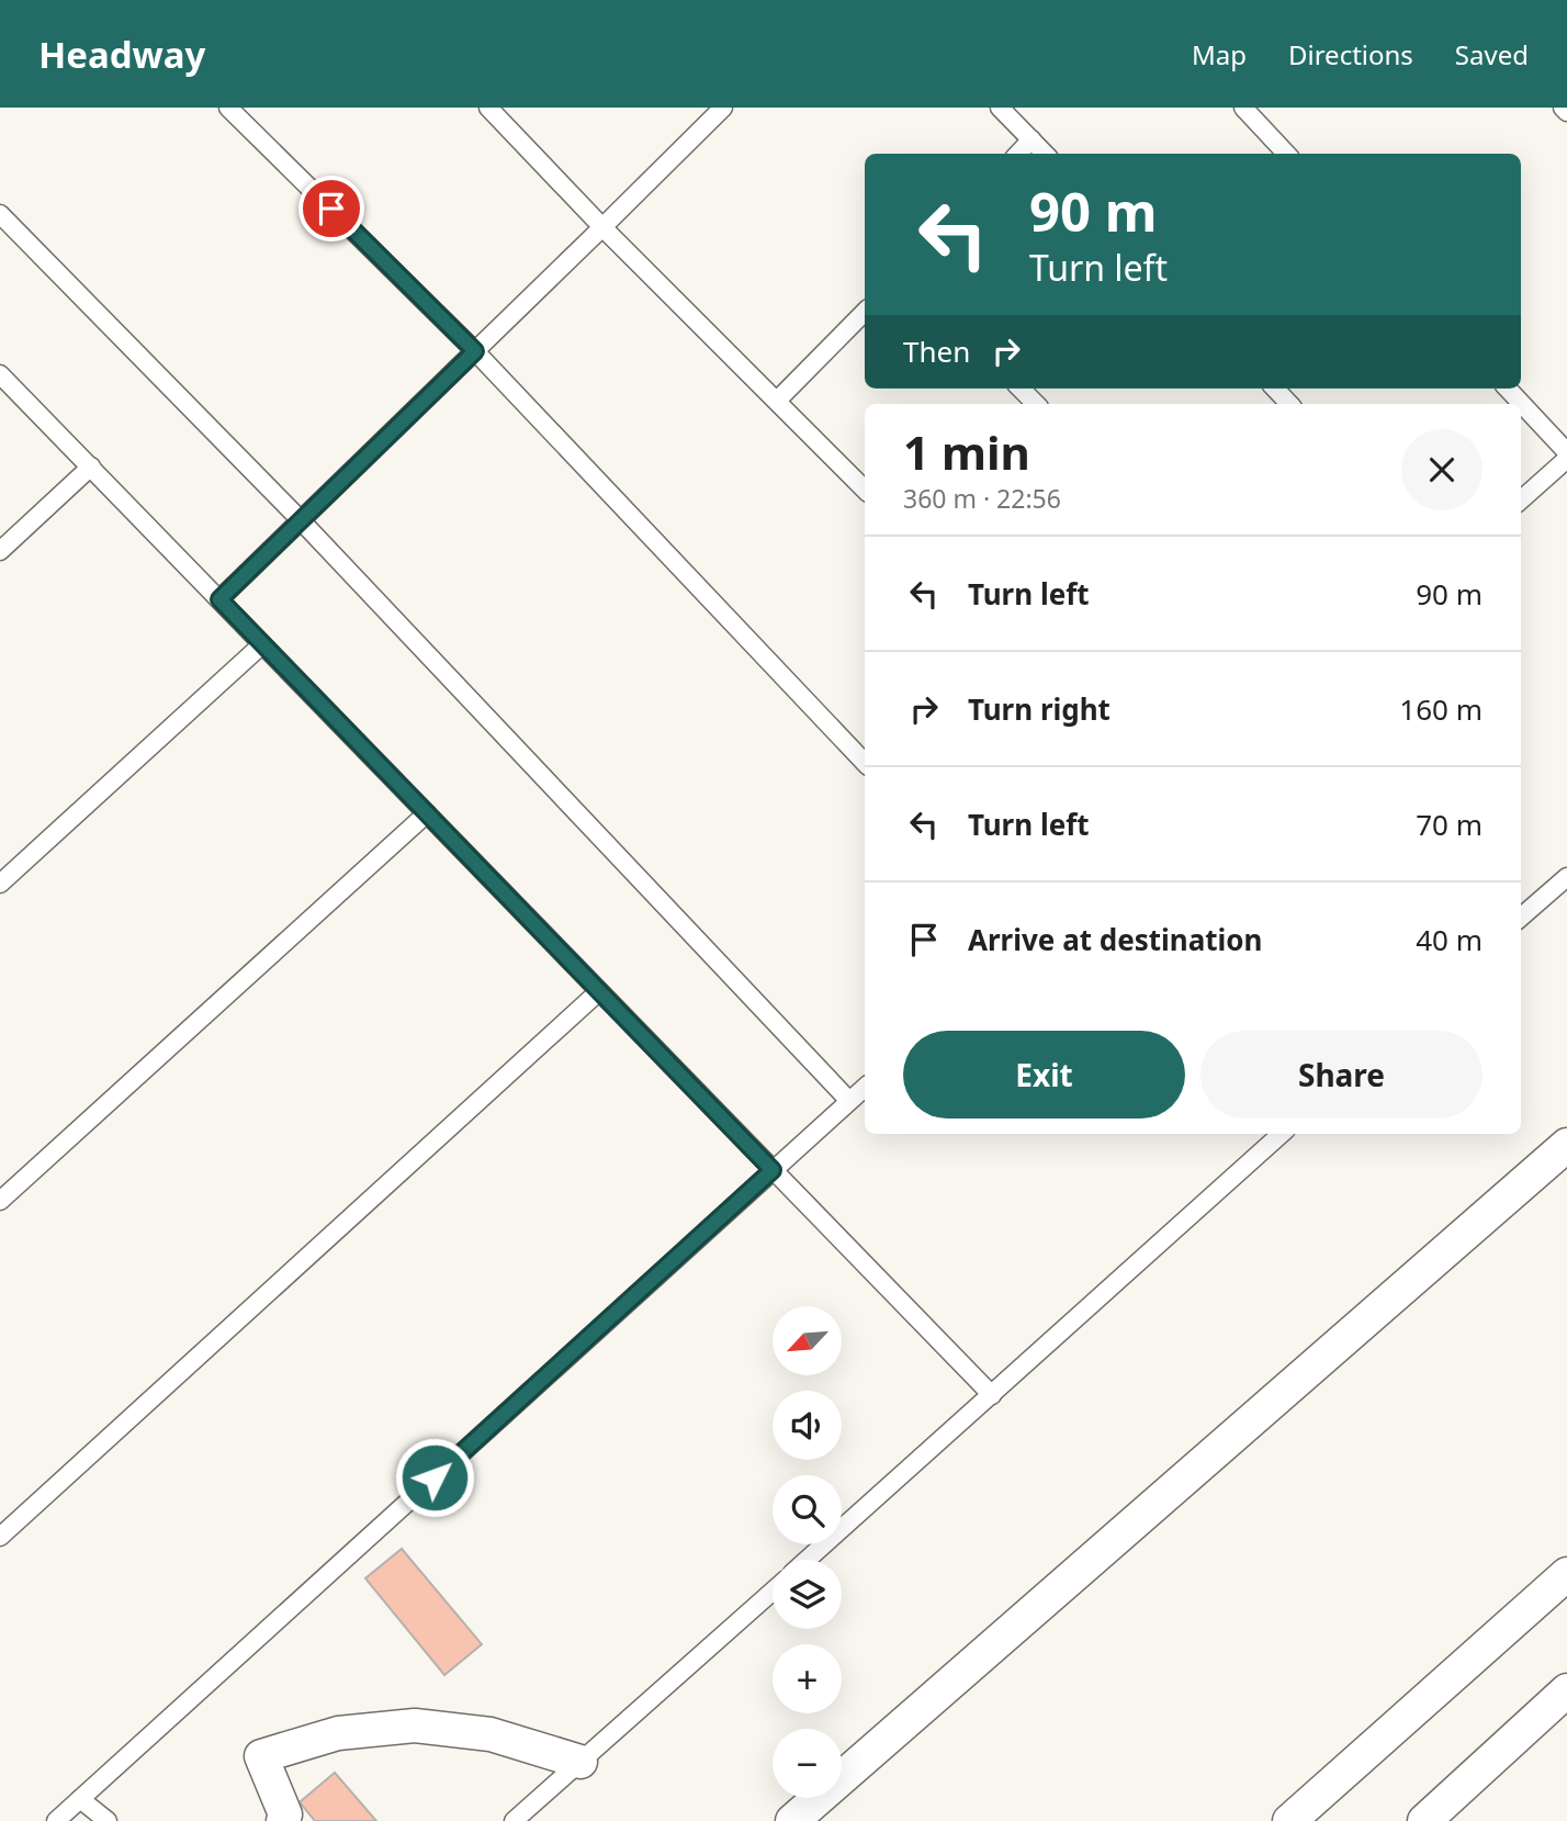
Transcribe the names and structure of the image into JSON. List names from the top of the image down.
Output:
{
  "north": "bottom left",
  "page": {
    "header": "Headway",
    "nav": ["Map", "Directions", "Saved"],
    "turn": ["90 m", "Turn left"],
    "then": "Then",
    "heading": ["1 min", "360 m · 22:56"],
    "list": [
      {
        "name": "Turn left",
        "value": "90 m"
      },
      {
        "name": "Turn right",
        "value": "160 m"
      },
      {
        "name": "Turn left",
        "value": "70 m"
      },
      {
        "name": "Arrive at destination",
        "value": "40 m"
      }
    ],
    "buttons": ["Exit", "Share"],
    "map_buttons": ["+", "−"]
  }
}
